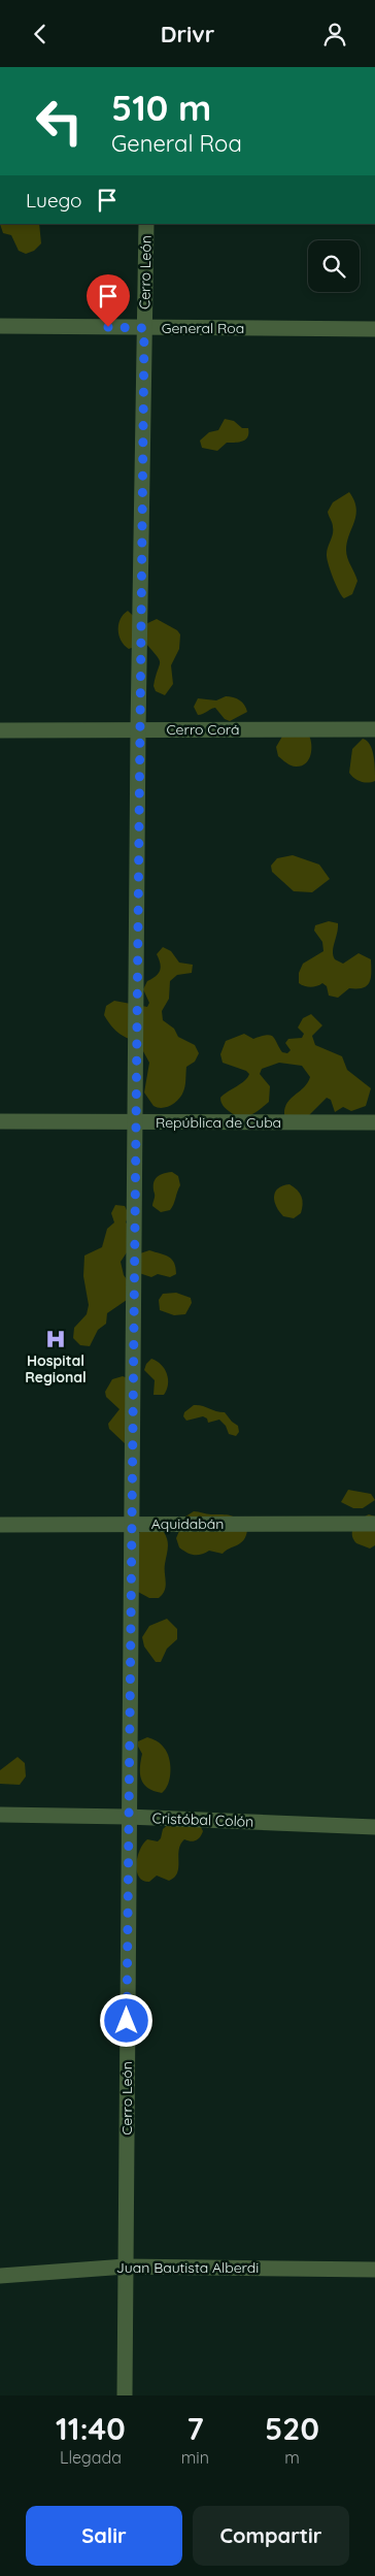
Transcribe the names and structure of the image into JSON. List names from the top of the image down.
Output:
{
  "streets": {
    "street": [
      "Cerro León",
      "General Roa",
      "Cerro Corá",
      "República de Cuba",
      "Aquidabán",
      "Cristóbal Colón",
      "Juan Bautista Alberdi"
    ]
  },
  "crossings": [
    ["Cerro León", "General Roa"],
    ["Cerro León", "Cerro Corá"],
    ["Cerro León", "República de Cuba"],
    ["Cerro León", "Aquidabán"],
    ["Cerro León", "Cristóbal Colón"],
    ["Cerro León", "Juan Bautista Alberdi"]
  ],
  "places": {
    "hospital": ["Hospital Regional"]
  },
  "page": {
    "header": "Drivr",
    "turn": ["510 m", "General Roa"],
    "then": "Luego",
    "eta": [
      "11:40",
      "Llegada",
      "7",
      "min",
      "520",
      "m"
    ],
    "buttons": ["Salir", "Compartir"]
  }
}
